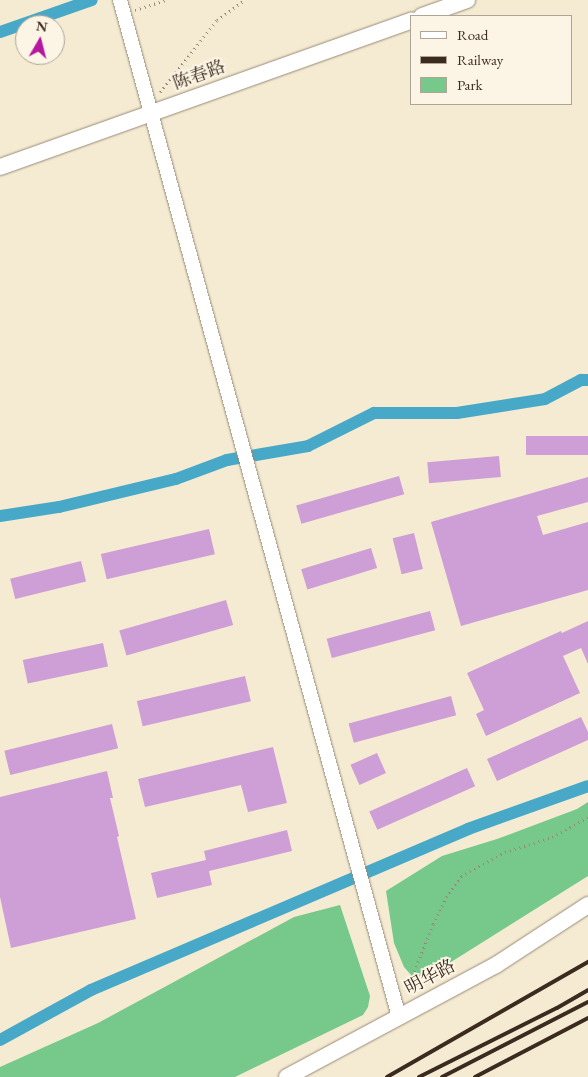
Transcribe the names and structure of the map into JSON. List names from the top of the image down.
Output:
{
  "streets": {
    "street": ["陈春路", "明华路"]
  },
  "legend": ["Road", "Railway", "Park"],
  "north": "top"
}
